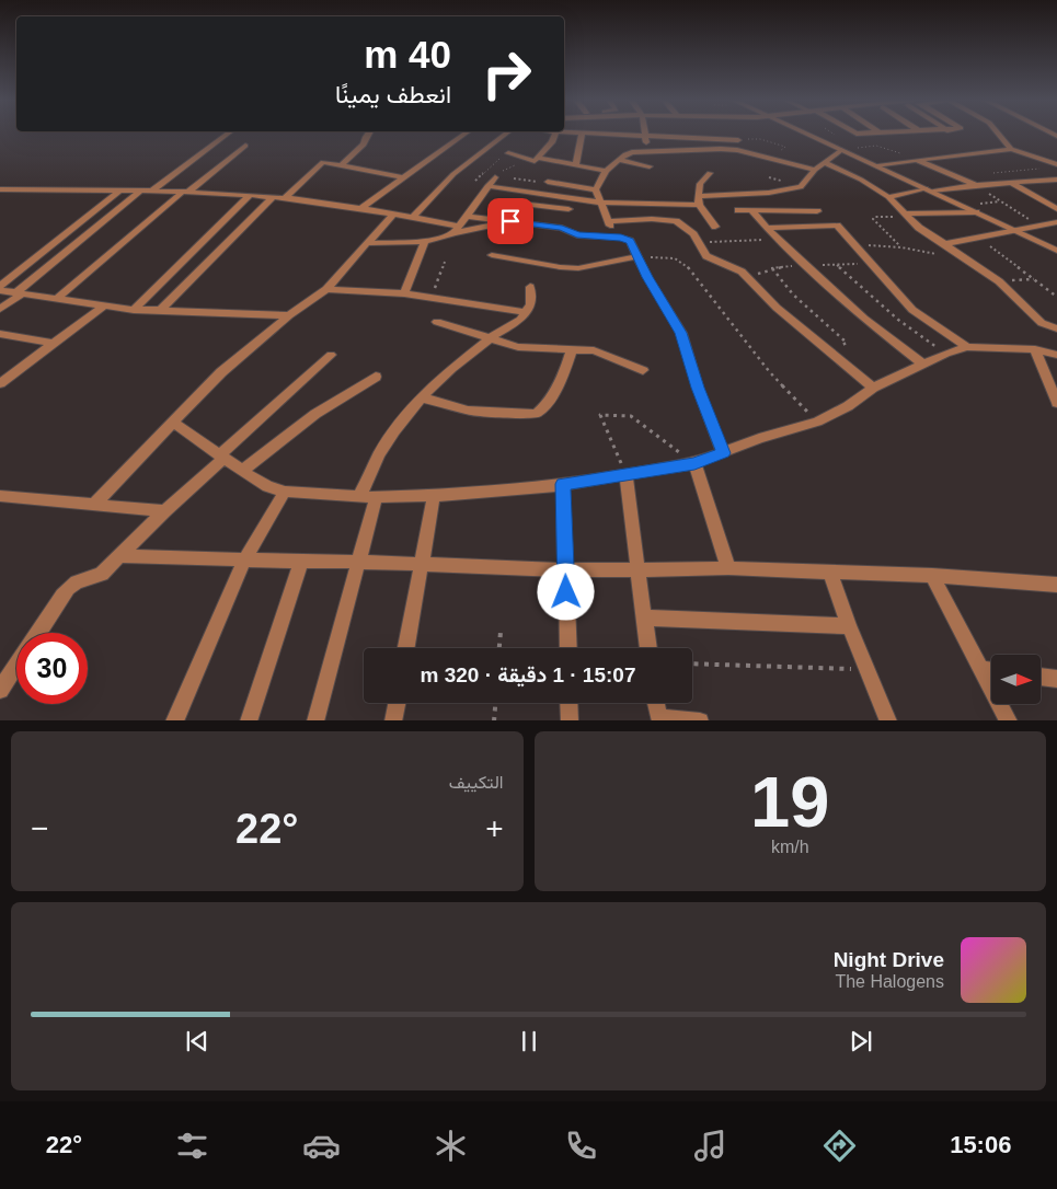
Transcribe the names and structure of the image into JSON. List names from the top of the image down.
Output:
{
  "north": "right",
  "page": {
    "turn": ["40 m", "انعطف يمينًا"],
    "limit": "30",
    "trip": "15:07 · 1 دقيقة · 320 m",
    "tile": [
      ["19", "km/h"],
      "التكييف"
    ],
    "heat": ["−", "22°", "+"],
    "song": ["Night Drive", "The Halogens"],
    "tabs": ["15:06", "22°"]
  }
}
